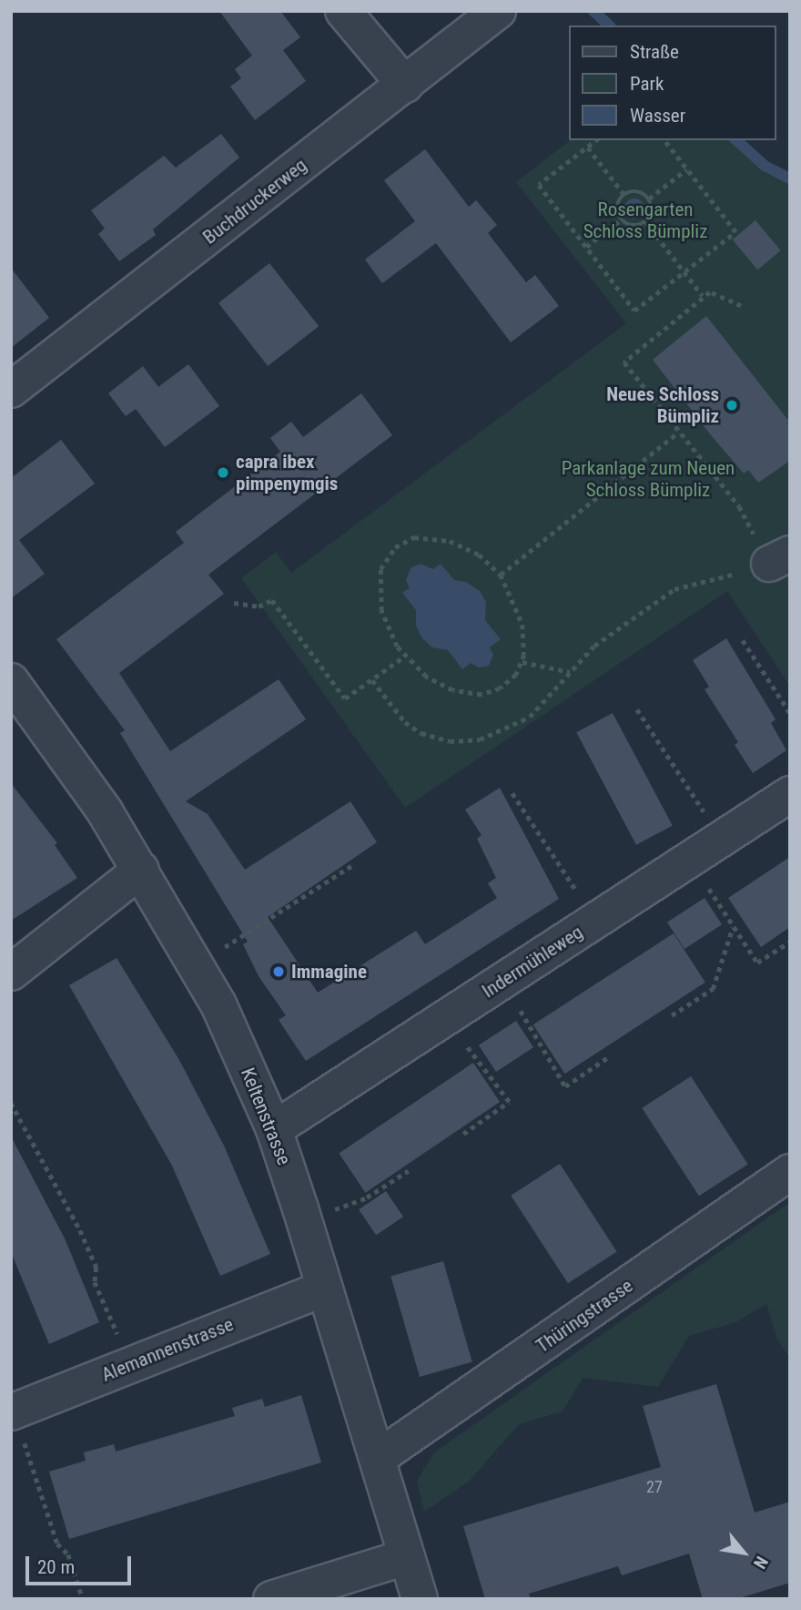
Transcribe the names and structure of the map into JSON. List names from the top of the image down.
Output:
{
  "streets": {
    "street": [
      "Buchdruckerweg",
      "Indermühleweg",
      "Keltenstrasse",
      "Thüringstrasse",
      "Alemannenstrasse"
    ]
  },
  "crossings": [
    ["Indermühleweg", "Keltenstrasse"],
    ["Keltenstrasse", "Thüringstrasse"],
    ["Keltenstrasse", "Alemannenstrasse"]
  ],
  "parks": ["Rosengarten Schloss Bümpliz", "Parkanlage zum Neuen Schloss Bümpliz"],
  "places": ["Neues Schloss Bümpliz", "capra ibex pimpenymgis", "Immagine"],
  "house_numbers": ["27"],
  "legend": ["Straße", "Park", "Wasser"],
  "scale_bar": "20 m",
  "north": "bottom right"
}
